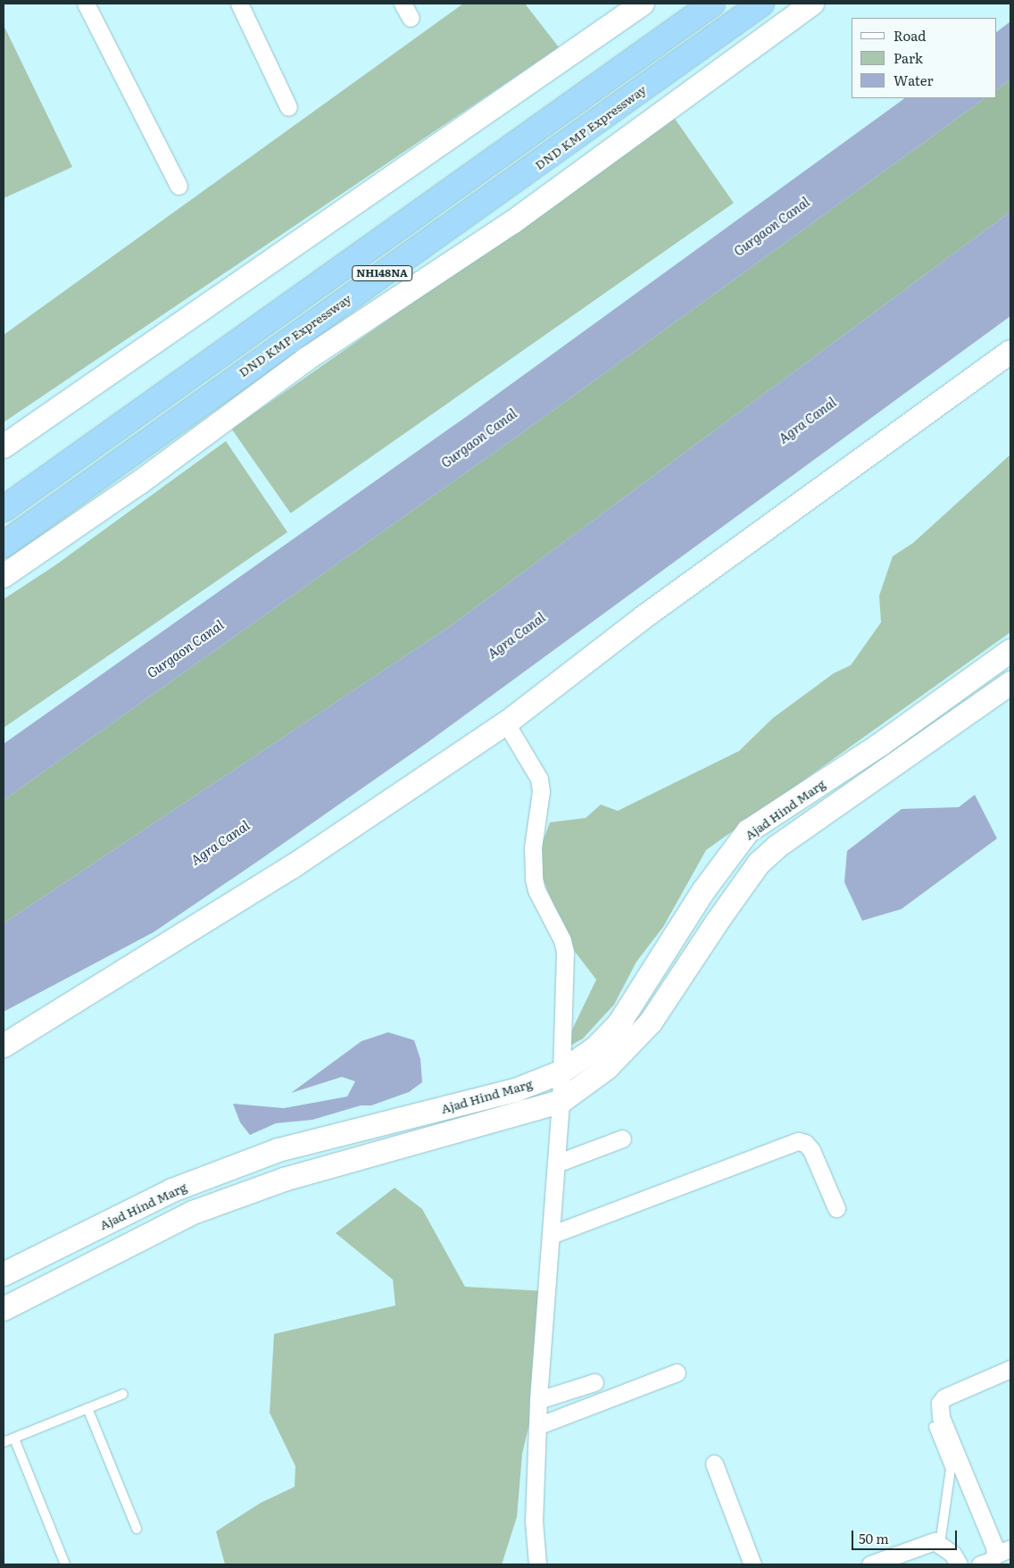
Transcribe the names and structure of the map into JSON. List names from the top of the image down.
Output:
{
  "streets": {
    "highway": ["DND KMP Expressway", "NH148NA"],
    "street": ["Ajad Hind Marg"]
  },
  "water": ["Gurgaon Canal", "Agra Canal"],
  "legend": ["Road", "Park", "Water"],
  "scale_bar": "50 m"
}
